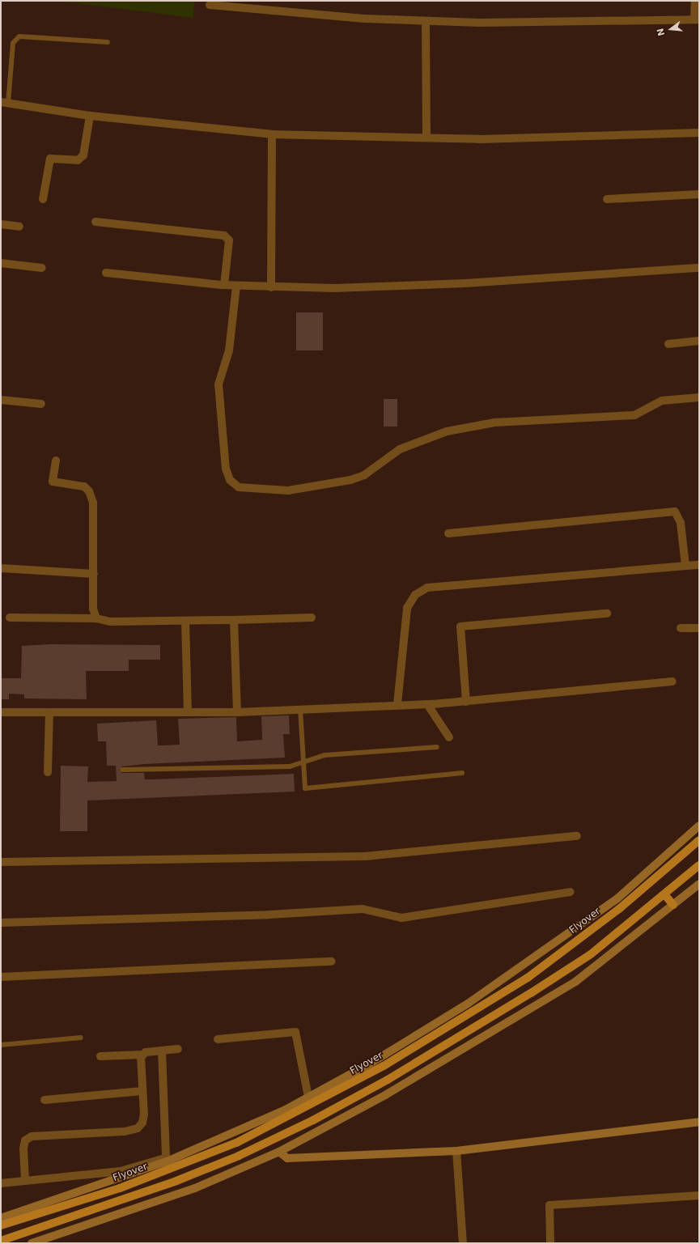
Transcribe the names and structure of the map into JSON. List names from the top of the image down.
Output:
{
  "streets": {
    "main road": ["Flyover"]
  },
  "north": "left"
}
